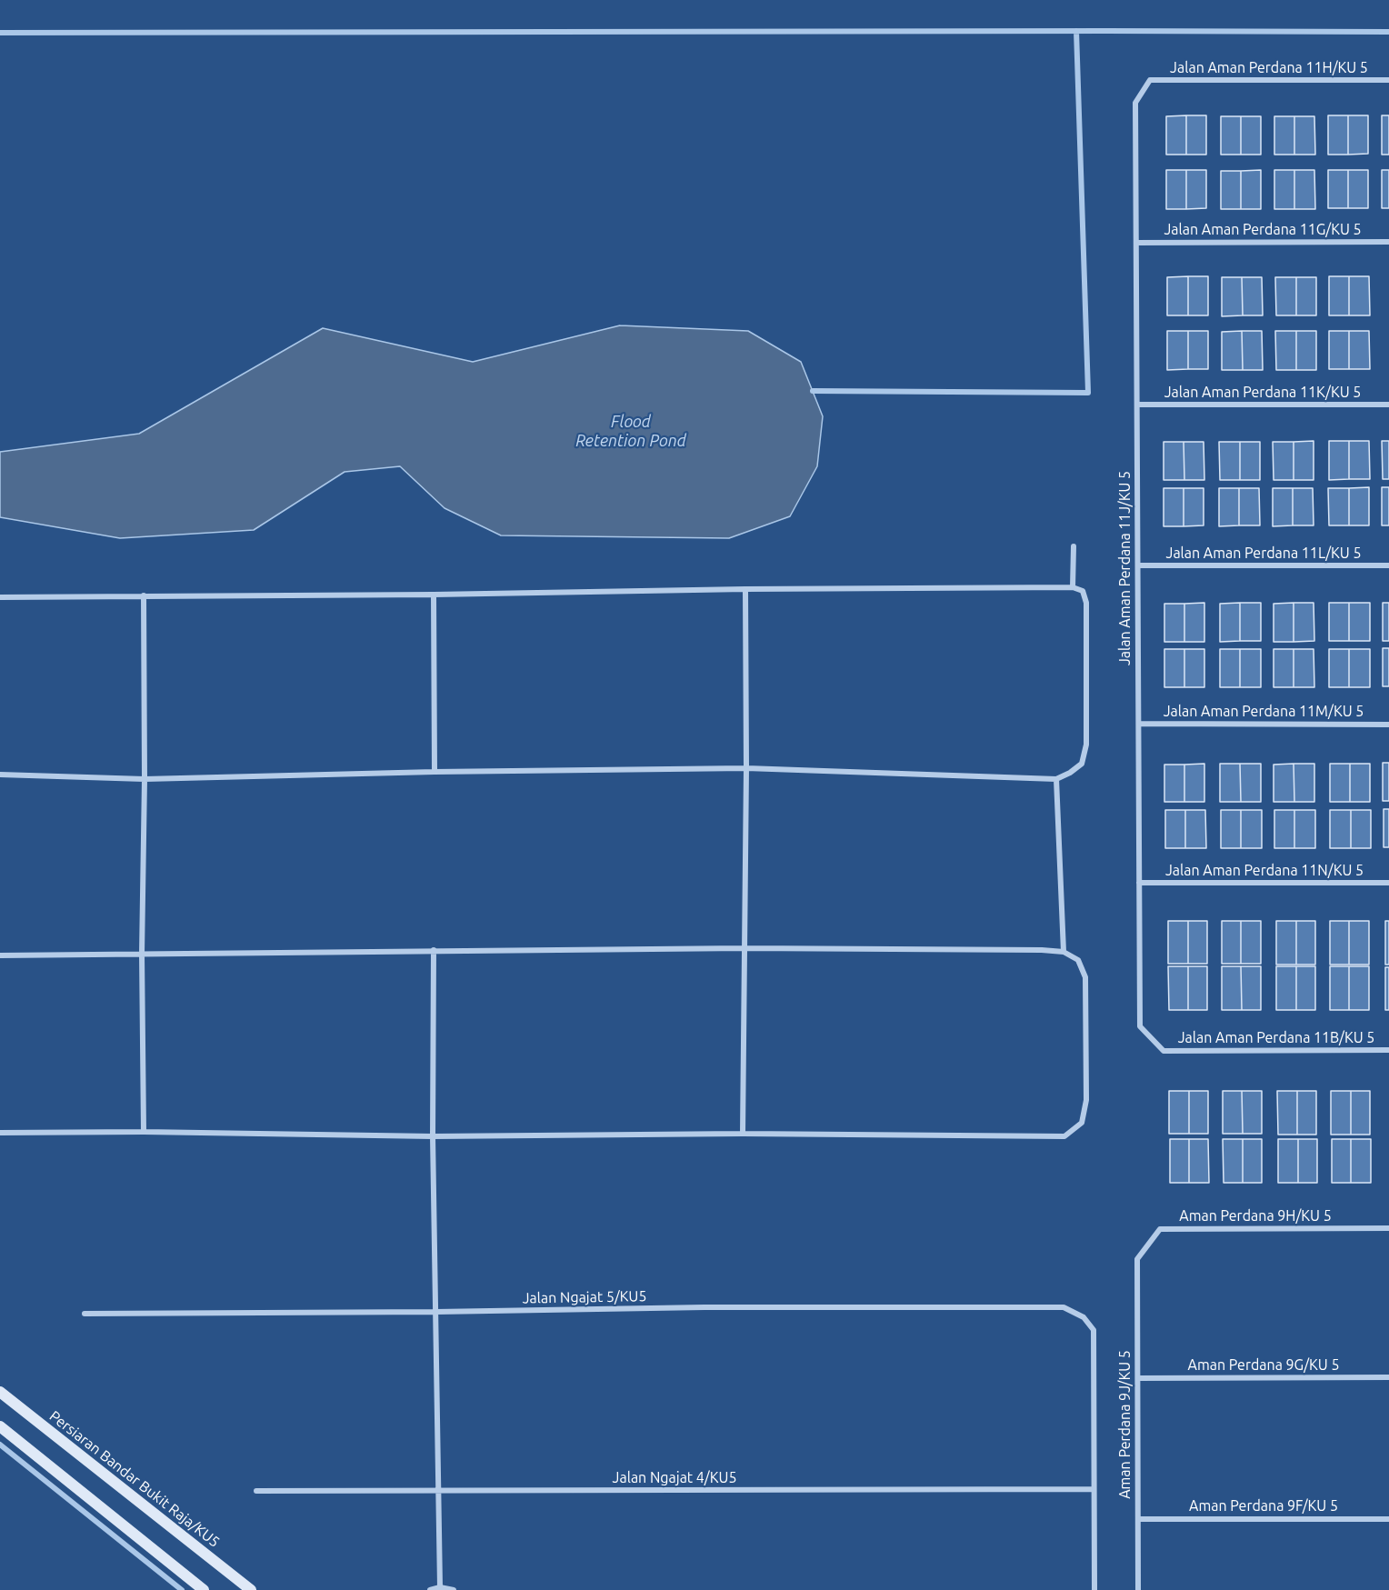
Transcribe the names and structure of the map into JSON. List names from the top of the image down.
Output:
{
  "streets": {
    "street": [
      "Jalan Aman Perdana 11H/KU 5",
      "Jalan Aman Perdana 11G/KU 5",
      "Jalan Aman Perdana 11K/KU 5",
      "Jalan Aman Perdana 11L/KU 5",
      "Jalan Aman Perdana 11J/KU 5",
      "Jalan Aman Perdana 11M/KU 5",
      "Jalan Aman Perdana 11N/KU 5",
      "Jalan Aman Perdana 11B/KU 5",
      "Aman Perdana 9H/KU 5",
      "Jalan Ngajat 5/KU5",
      "Aman Perdana 9G/KU 5",
      "Aman Perdana 9J/KU 5",
      "Jalan Ngajat 4/KU5",
      "Persiaran Bandar Bukit Raja/KU5",
      "Aman Perdana 9F/KU 5"
    ]
  },
  "crossings": [
    ["Jalan Aman Perdana 11H/KU 5", "Jalan Aman Perdana 11J/KU 5"],
    ["Jalan Aman Perdana 11G/KU 5", "Jalan Aman Perdana 11J/KU 5"],
    ["Jalan Aman Perdana 11K/KU 5", "Jalan Aman Perdana 11J/KU 5"],
    ["Jalan Aman Perdana 11L/KU 5", "Jalan Aman Perdana 11J/KU 5"],
    ["Jalan Aman Perdana 11J/KU 5", "Jalan Aman Perdana 11M/KU 5"],
    ["Jalan Aman Perdana 11J/KU 5", "Jalan Aman Perdana 11N/KU 5"],
    ["Jalan Aman Perdana 11J/KU 5", "Jalan Aman Perdana 11B/KU 5"],
    ["Aman Perdana 9H/KU 5", "Aman Perdana 9J/KU 5"],
    ["Jalan Ngajat 5/KU5", "Jalan Ngajat 4/KU5"],
    ["Aman Perdana 9G/KU 5", "Aman Perdana 9J/KU 5"],
    ["Aman Perdana 9J/KU 5", "Aman Perdana 9F/KU 5"]
  ],
  "water": ["Flood Retention Pond"]
}
